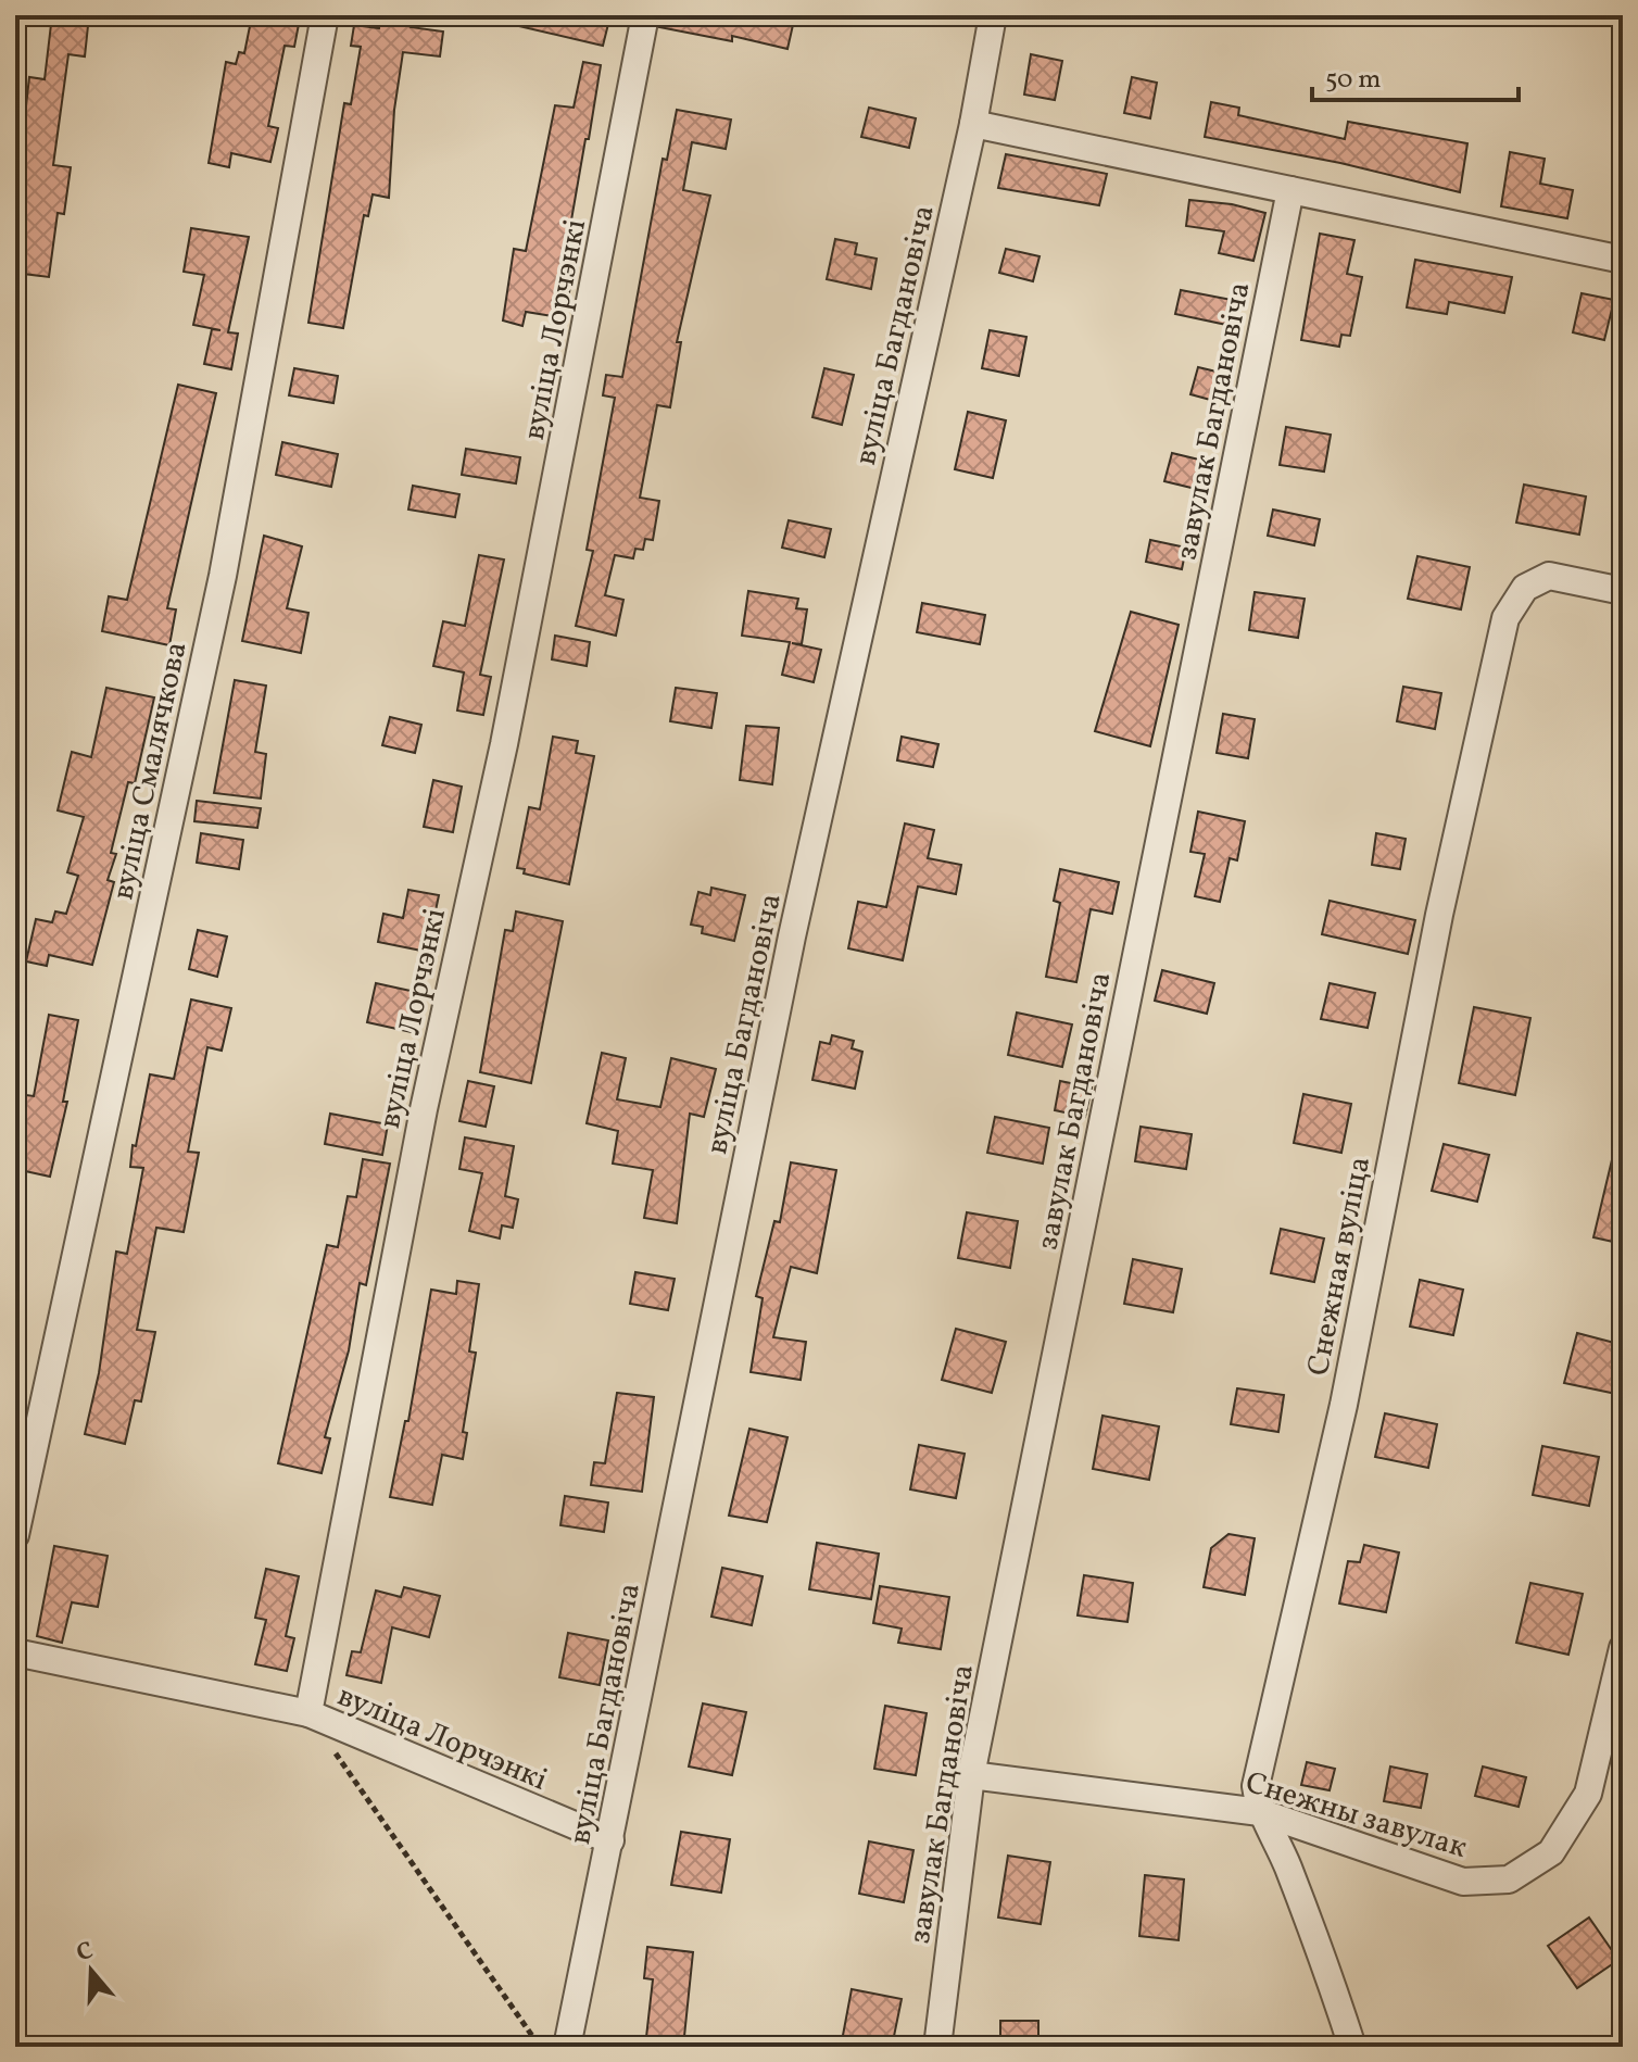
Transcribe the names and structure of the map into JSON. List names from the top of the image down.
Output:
{
  "streets": {
    "street": [
      "вуліца Лорчэнкі",
      "вуліца Багдановіча",
      "завулак Багдановіча",
      "вуліца Смалячкова",
      "Снежная вуліца",
      "Снежны завулак"
    ]
  },
  "crossings": [
    ["вуліца Лорчэнкі", "вуліца Багдановіча"],
    ["завулак Багдановіча", "Снежны завулак"],
    ["Снежная вуліца", "Снежны завулак"]
  ],
  "scale_bar": "50 m",
  "north": "top"
}
